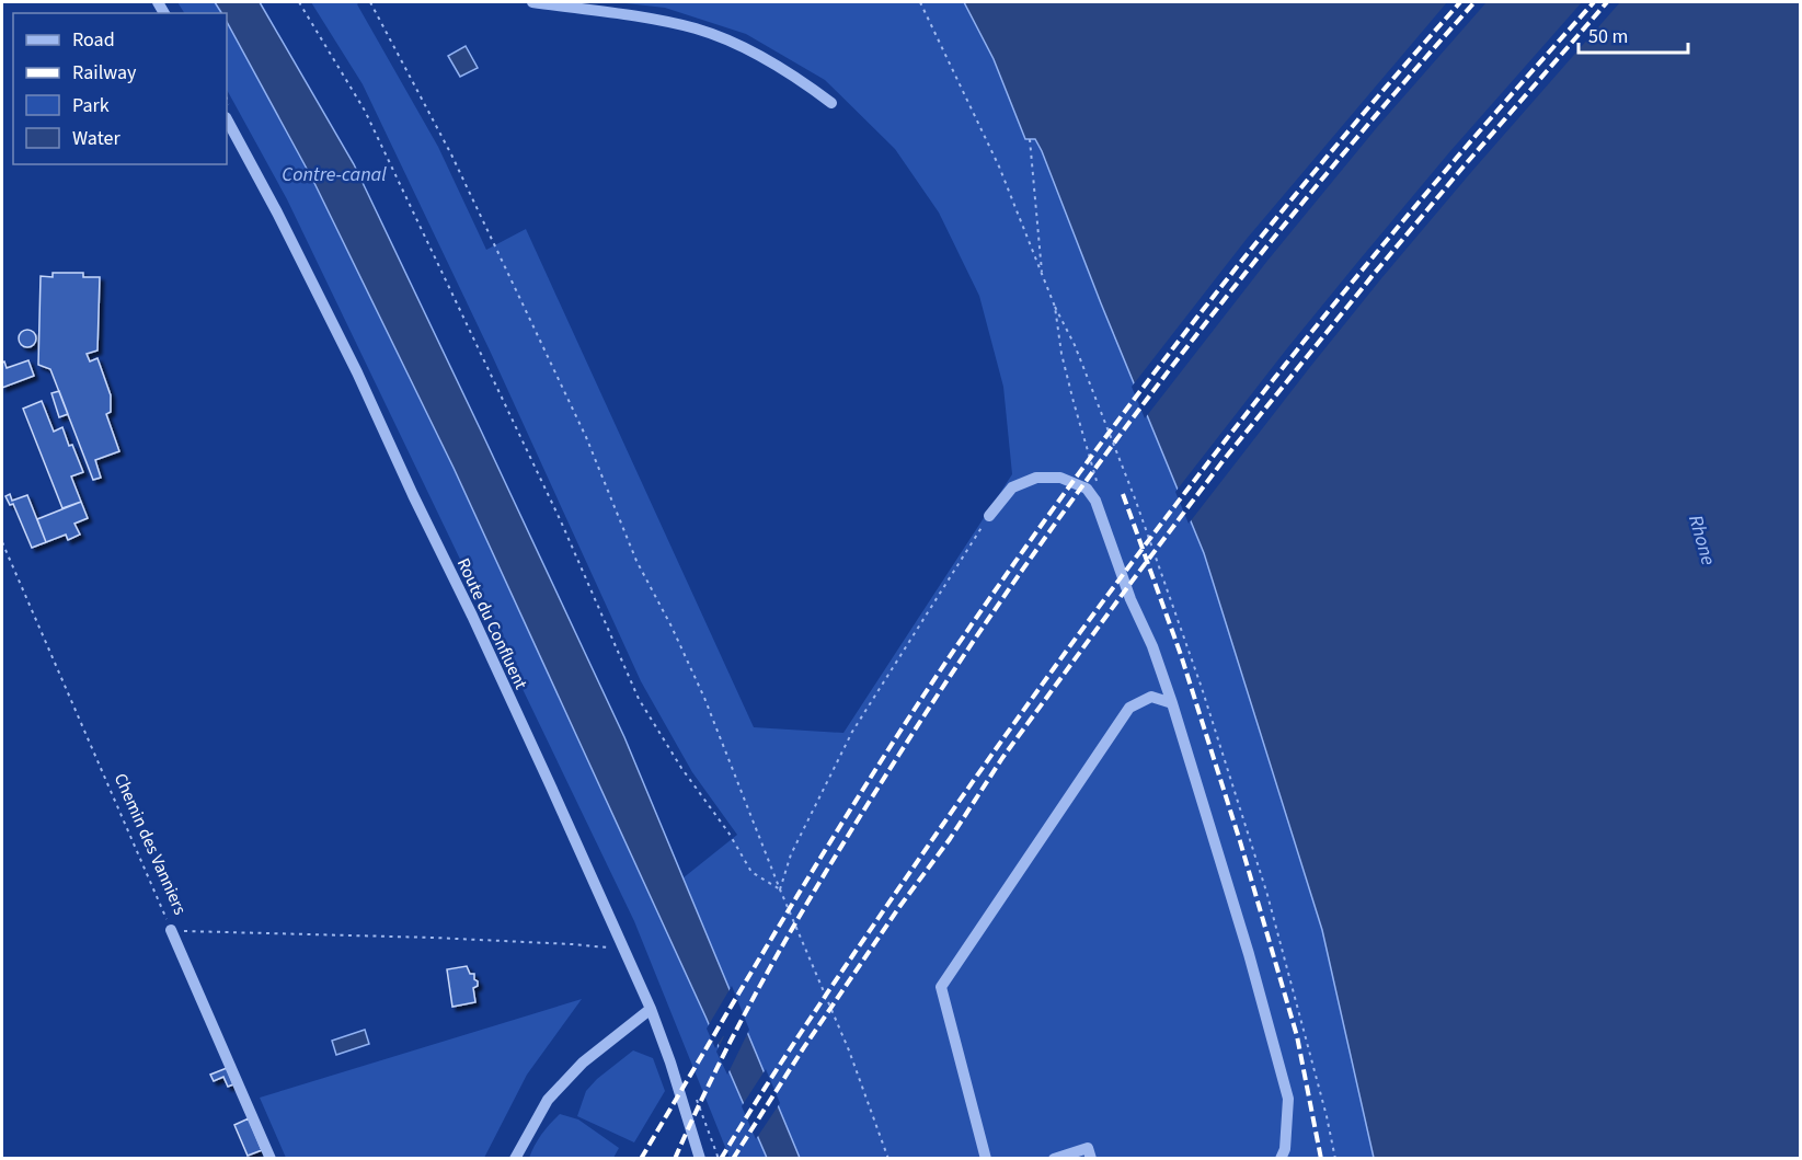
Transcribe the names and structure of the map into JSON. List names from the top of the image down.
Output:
{
  "streets": {
    "street": ["Route du Confluent", "Chemin des Vanniers"]
  },
  "water": ["Contre-canal", "Rhone"],
  "legend": [
    "Road",
    "Railway",
    "Park",
    "Water"
  ],
  "scale_bar": "50 m"
}
